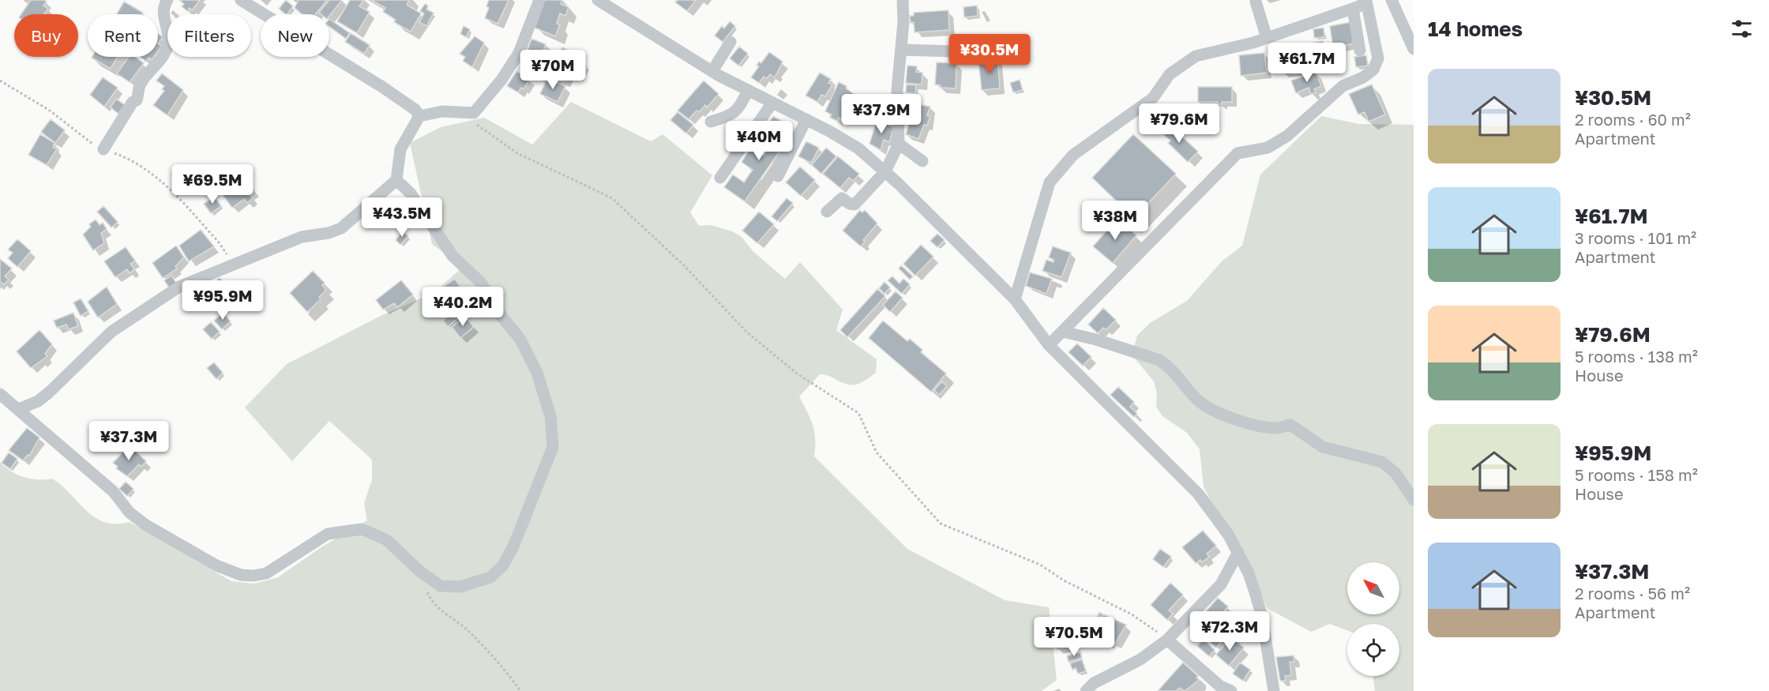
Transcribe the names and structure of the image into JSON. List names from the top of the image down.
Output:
{
  "north": "top left",
  "page": {
    "heading": "14 homes",
    "chip": [
      "Buy",
      "Rent",
      "Filters",
      "New"
    ],
    "price": [
      "¥30.5M",
      "¥61.7M",
      "¥70M",
      "¥37.9M",
      "¥79.6M",
      "¥40M",
      "¥69.5M",
      "¥43.5M",
      "¥38M",
      "¥95.9M",
      "¥40.2M",
      "¥37.3M",
      "¥72.3M",
      "¥70.5M"
    ],
    "list": [
      {
        "name": "¥30.5M",
        "note": "2 rooms · 60 m² · Apartment"
      },
      {
        "name": "¥61.7M",
        "note": "3 rooms · 101 m² · Apartment"
      },
      {
        "name": "¥79.6M",
        "note": "5 rooms · 138 m² · House"
      },
      {
        "name": "¥95.9M",
        "note": "5 rooms · 158 m² · House"
      },
      {
        "name": "¥37.3M",
        "note": "2 rooms · 56 m² · Apartment"
      }
    ]
  }
}
